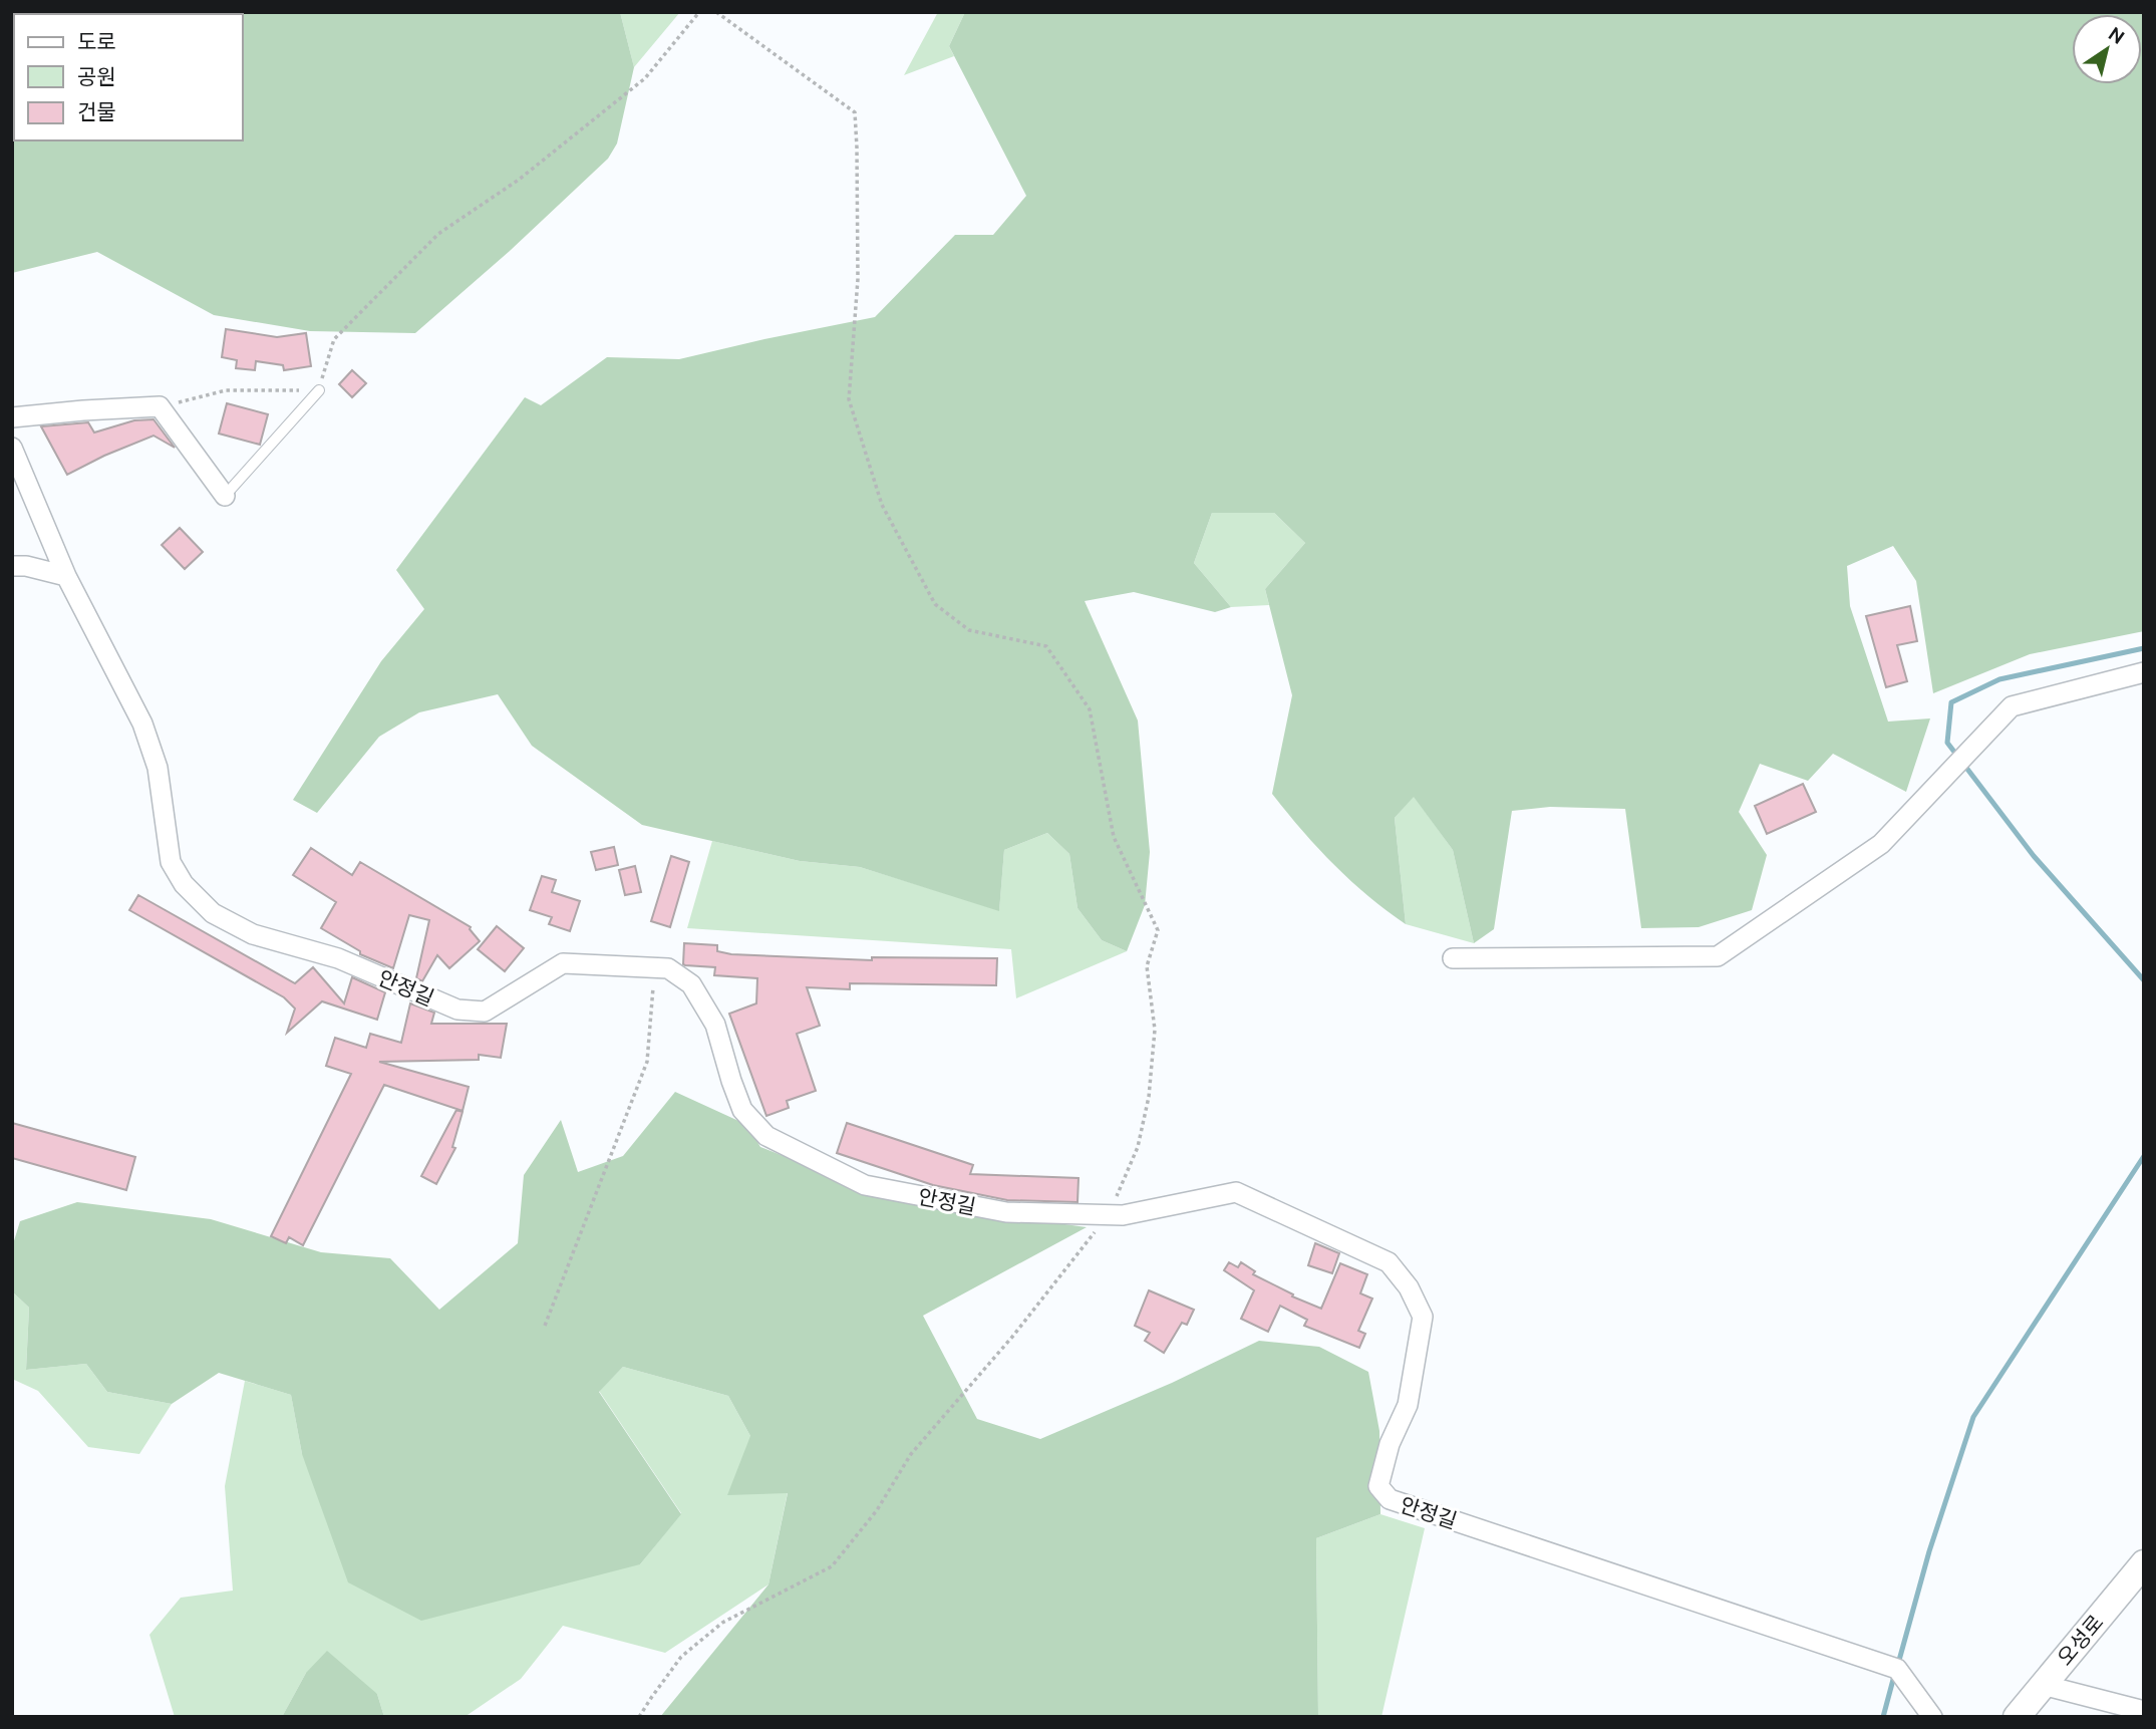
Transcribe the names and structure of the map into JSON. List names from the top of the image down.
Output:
{
  "streets": {
    "main road": ["오성로"],
    "street": ["안정길"]
  },
  "legend": ["도로", "공원", "건물"],
  "north": "top right"
}
